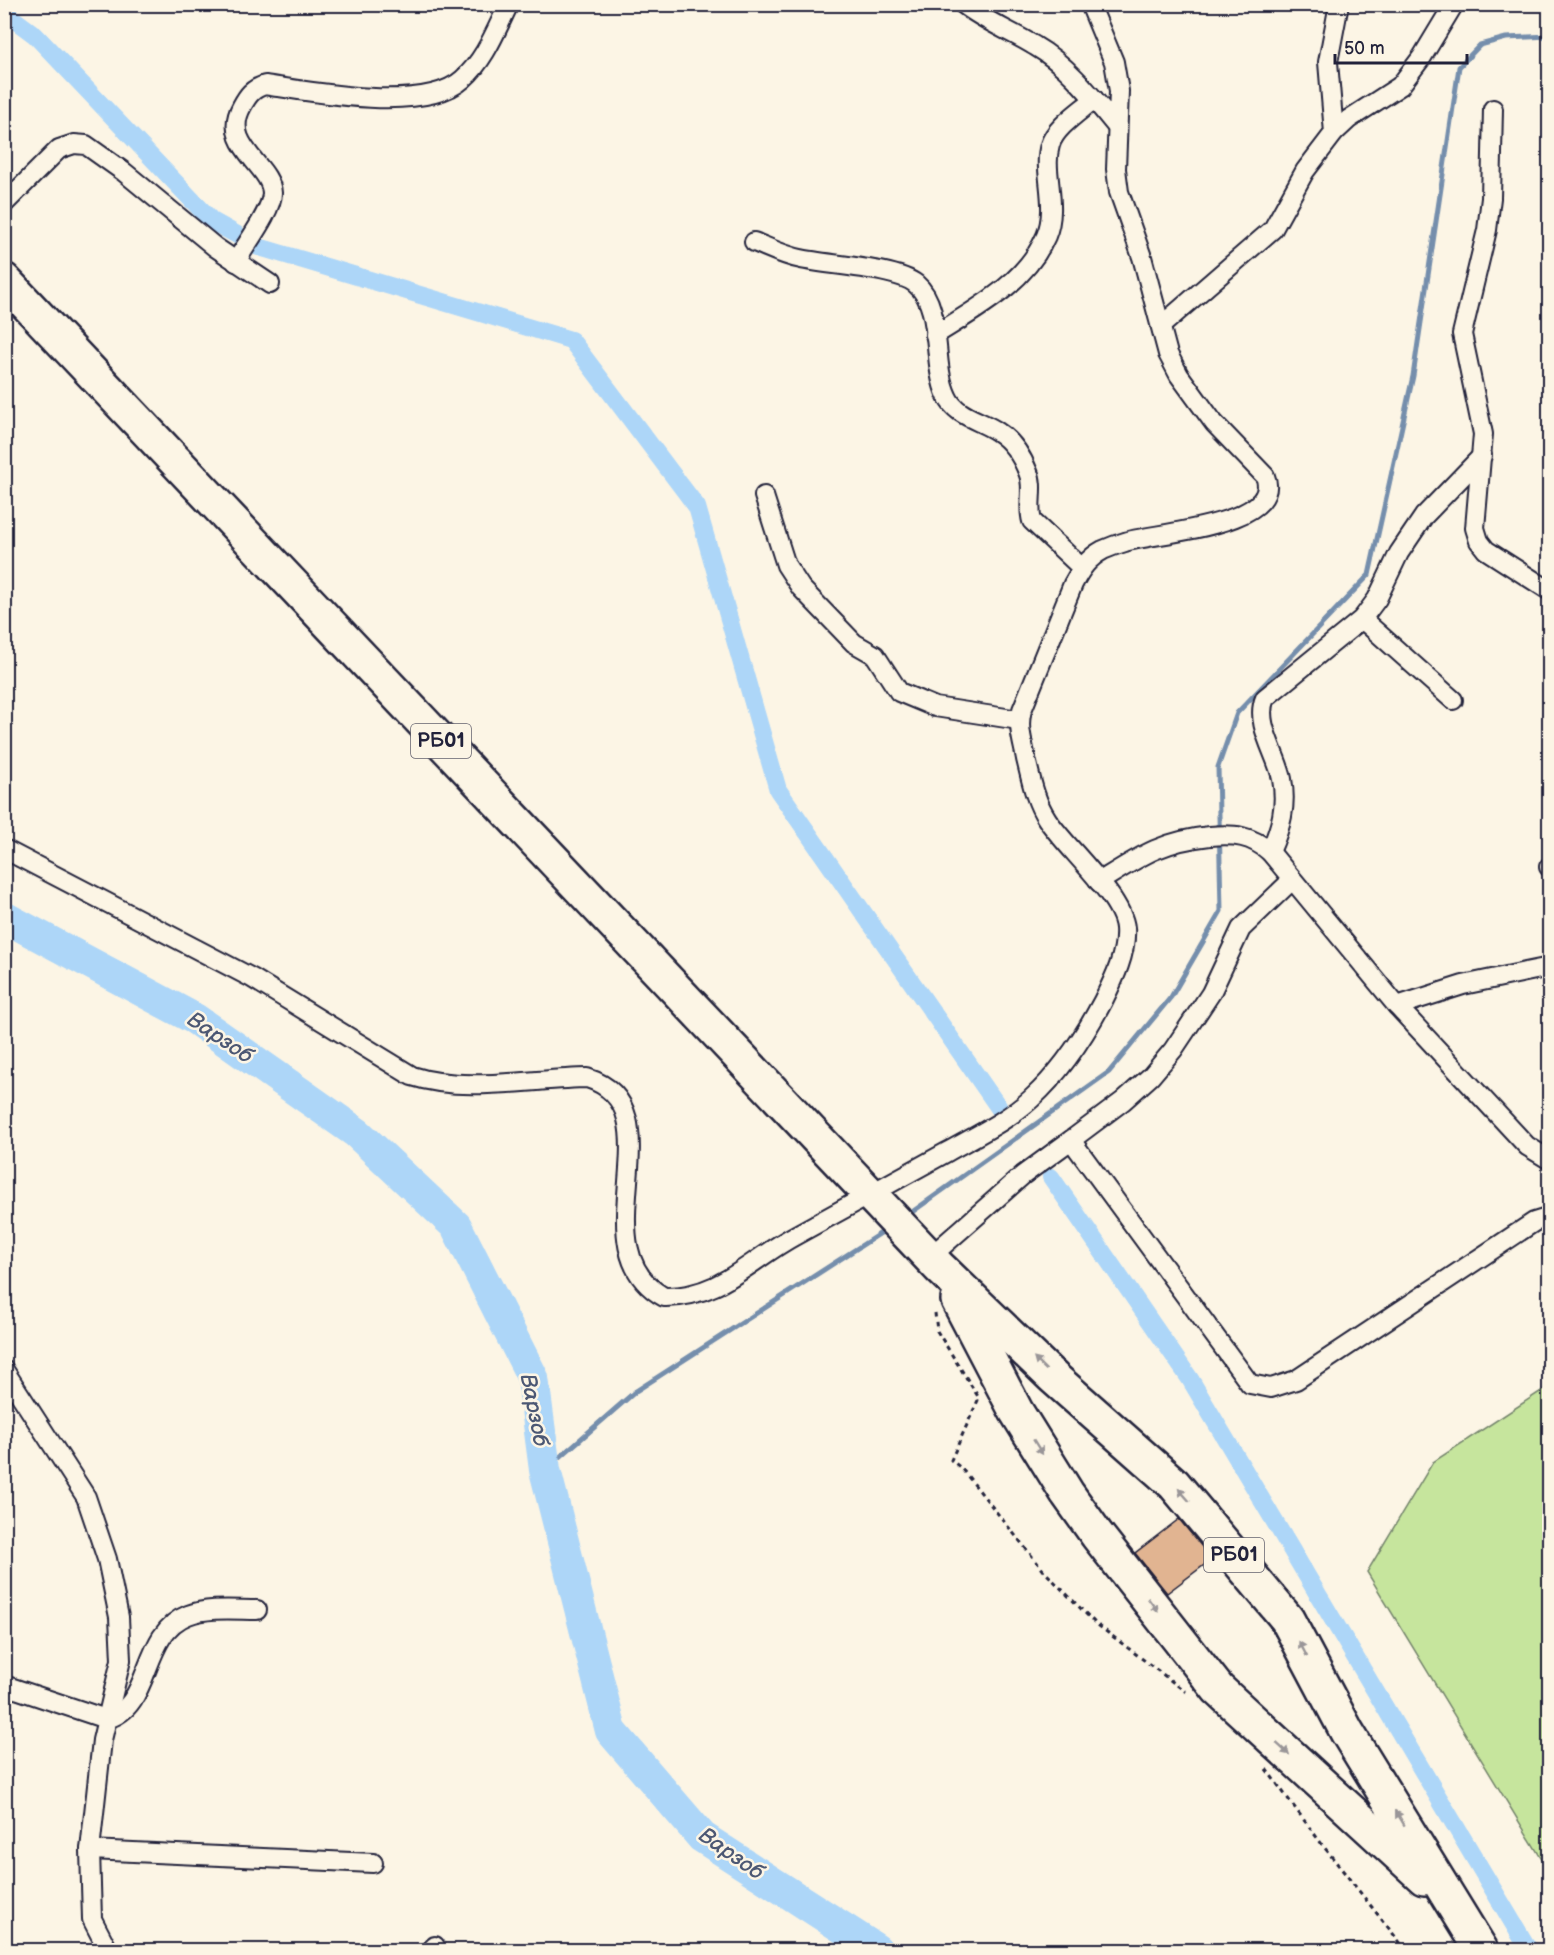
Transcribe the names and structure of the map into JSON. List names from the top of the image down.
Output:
{
  "streets": {
    "highway": ["РБ01"]
  },
  "water": ["Варзоб"],
  "scale_bar": "50 m"
}
